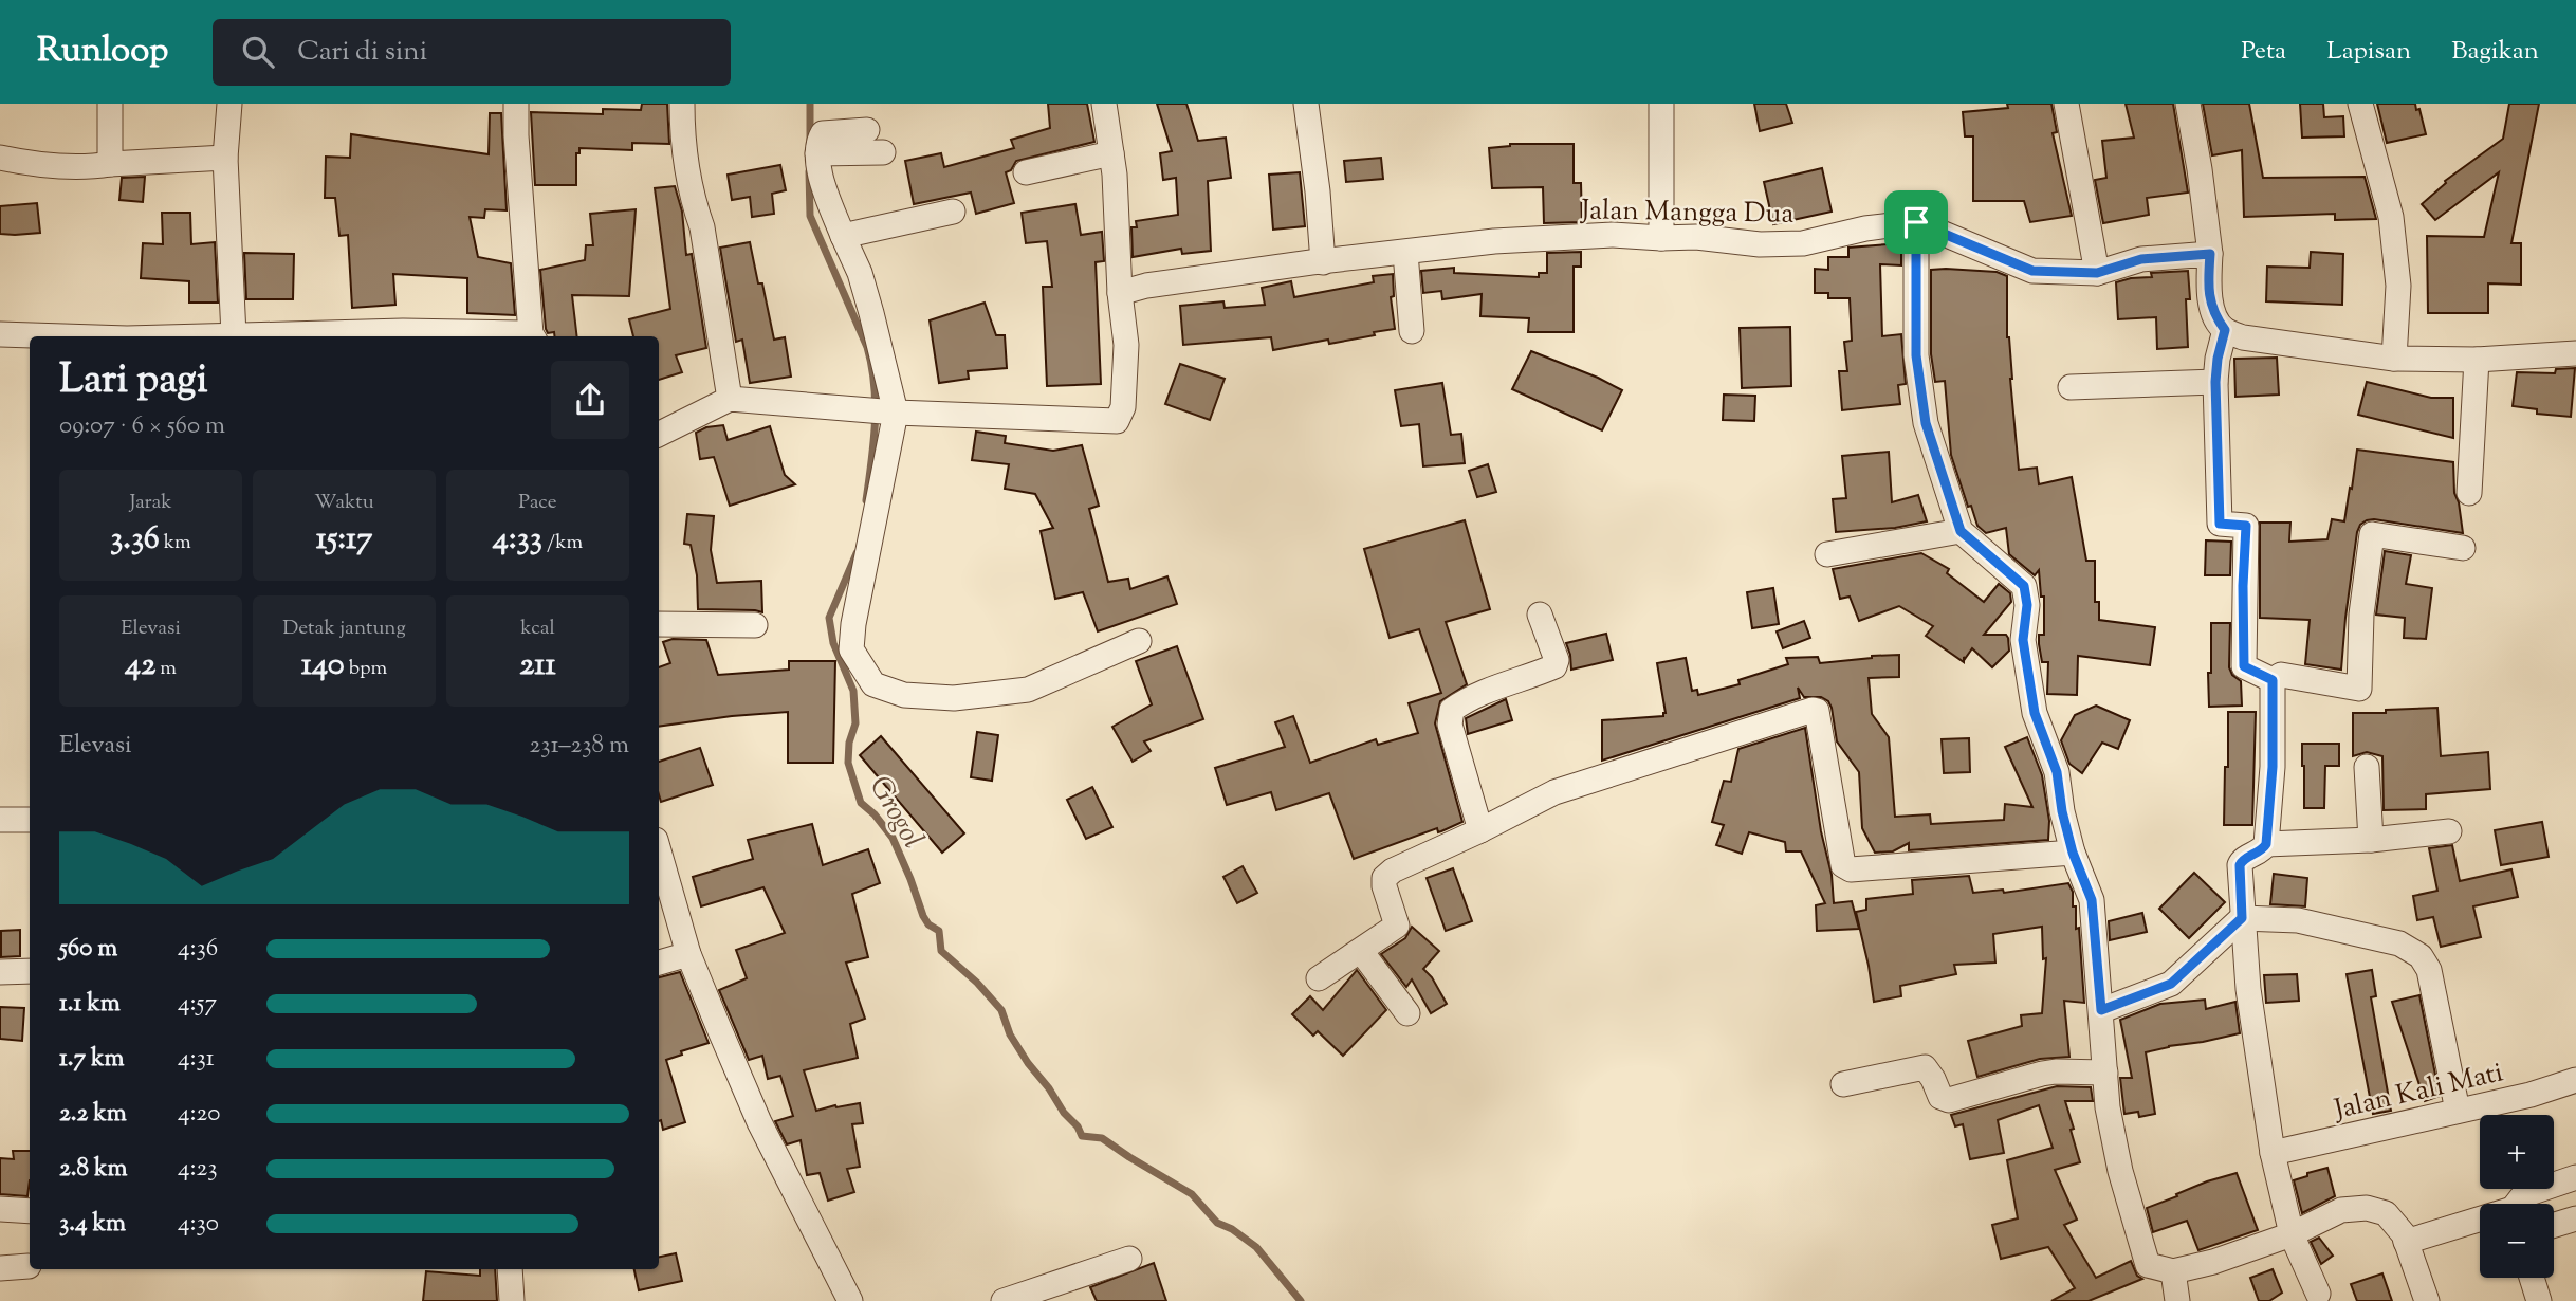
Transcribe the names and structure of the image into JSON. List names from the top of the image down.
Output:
{
  "streets": {
    "street": ["Jalan Mangga Dua", "Jalan Kali Mati"]
  },
  "water": ["Grogol"],
  "page": {
    "header": "Runloop",
    "search": "Cari di sini",
    "nav": ["Peta", "Lapisan", "Bagikan"],
    "heading": ["Lari pagi", "09:07 · 6 × 560 m"],
    "stats": [
      ["Jarak", "3.36 km"],
      ["Waktu", "15:17"],
      ["Pace", "4:33 /km"],
      ["Elevasi", "42 m"],
      ["Detak jantung", "140 bpm"],
      ["kcal", "211"]
    ],
    "chart": ["Elevasi", "231–238 m"],
    "list": [
      {
        "name": "560 m",
        "note": "4:36"
      },
      {
        "name": "1.1 km",
        "note": "4:57"
      },
      {
        "name": "1.7 km",
        "note": "4:31"
      },
      {
        "name": "2.2 km",
        "note": "4:20"
      },
      {
        "name": "2.8 km",
        "note": "4:23"
      },
      {
        "name": "3.4 km",
        "note": "4:30"
      }
    ],
    "map_buttons": ["+", "−"]
  }
}
